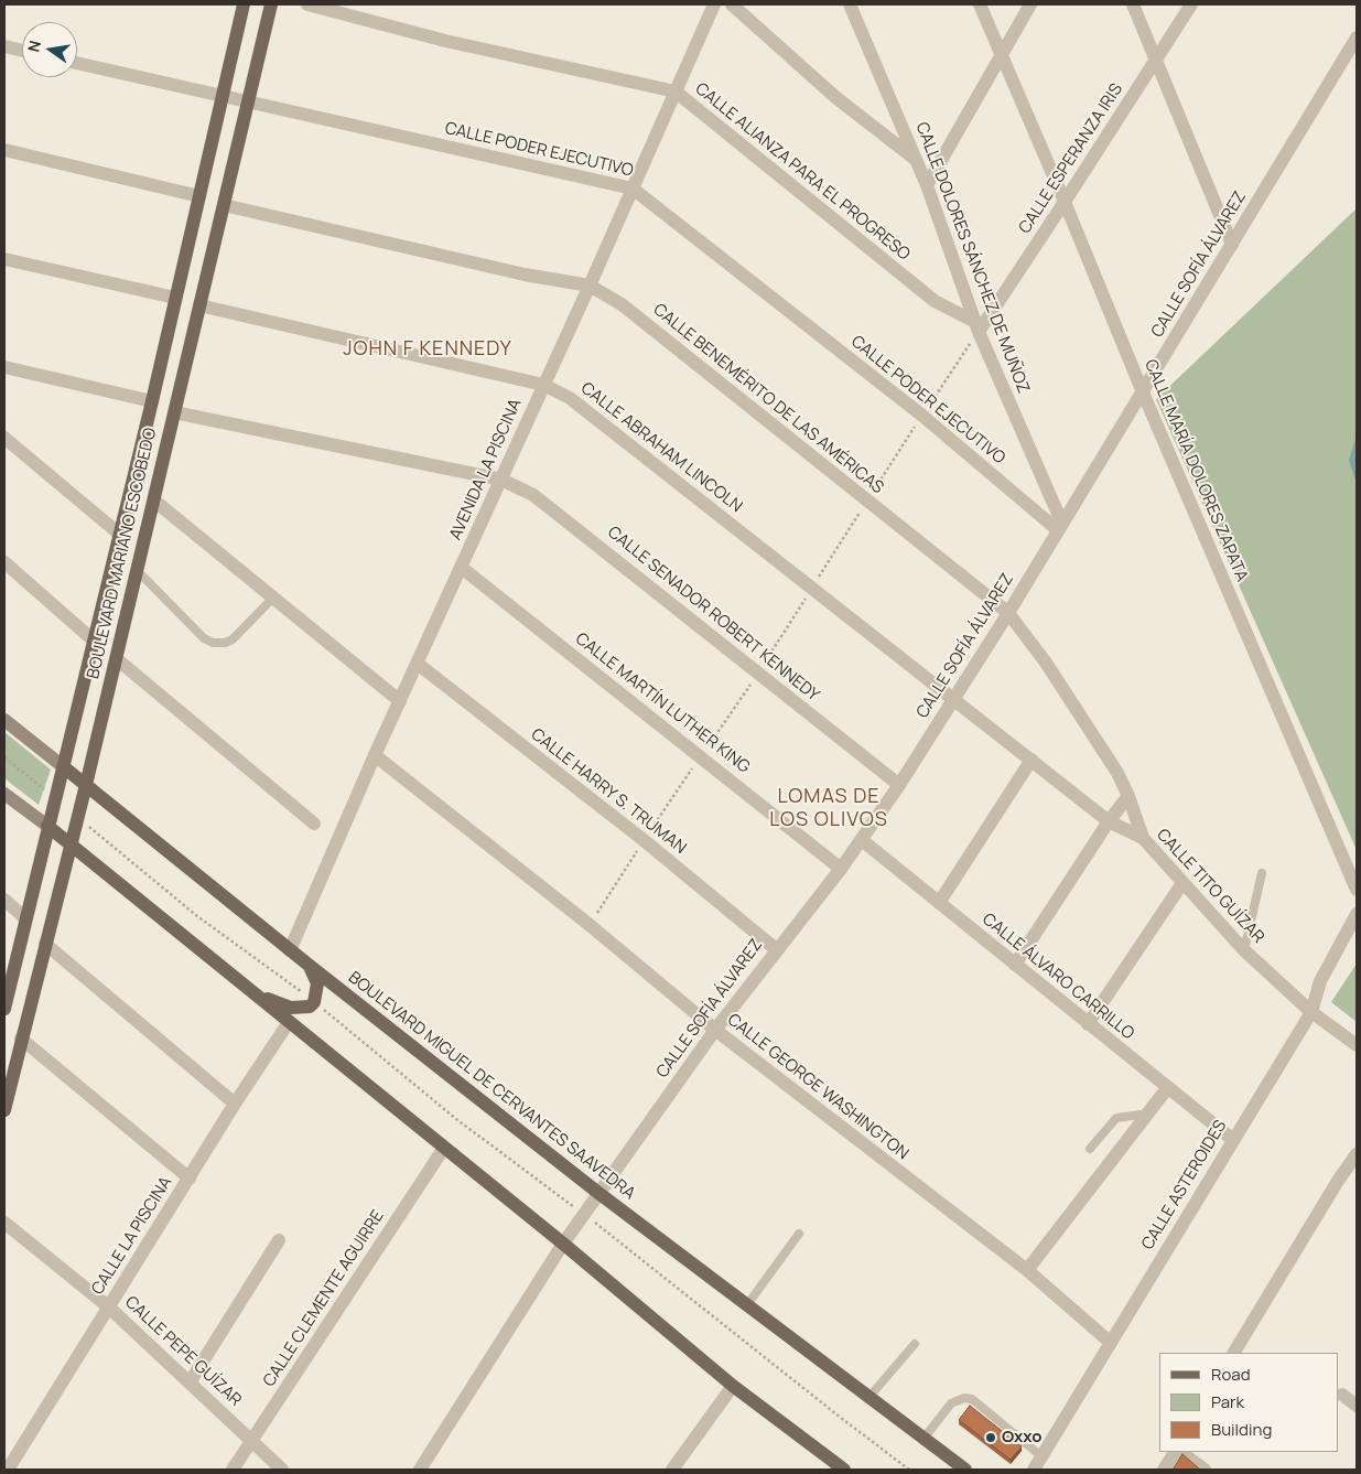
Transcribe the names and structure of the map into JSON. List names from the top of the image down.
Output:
{
  "streets": {
    "main road": ["BOULEVARD MARIANO ESCOBEDO", "BOULEVARD MIGUEL DE CERVANTES SAAVEDRA"],
    "street": [
      "CALLE PODER EJECUTIVO",
      "CALLE ESPERANZA IRIS",
      "CALLE ALIANZA PARA EL PROGRESO",
      "CALLE DOLORES SÁNCHEZ DE MUÑOZ",
      "CALLE SOFÍA ÁLVAREZ",
      "CALLE BENEMÉRITO DE LAS AMÉRICAS",
      "CALLE ABRAHAM LINCOLN",
      "AVENIDA LA PISCINA",
      "CALLE MARÍA DOLORES ZAPATA",
      "CALLE SENADOR ROBERT KENNEDY",
      "CALLE MARTÍN LUTHER KING",
      "CALLE HARRY S. TRUMAN",
      "CALLE TITO GUÍZAR",
      "CALLE ÁLVARO CARRILLO",
      "CALLE GEORGE WASHINGTON",
      "CALLE ASTEROIDES",
      "CALLE LA PISCINA",
      "CALLE CLEMENTE AGUIRRE",
      "CALLE PEPE GUÍZAR"
    ]
  },
  "crossings": [
    ["CALLE PODER EJECUTIVO", "CALLE DOLORES SÁNCHEZ DE MUÑOZ"],
    ["CALLE PODER EJECUTIVO", "CALLE SOFÍA ÁLVAREZ"],
    ["CALLE PODER EJECUTIVO", "AVENIDA LA PISCINA"],
    ["CALLE PODER EJECUTIVO", "BOULEVARD MARIANO ESCOBEDO"],
    ["CALLE ESPERANZA IRIS", "CALLE ALIANZA PARA EL PROGRESO"],
    ["CALLE ESPERANZA IRIS", "CALLE DOLORES SÁNCHEZ DE MUÑOZ"],
    ["CALLE ESPERANZA IRIS", "CALLE MARÍA DOLORES ZAPATA"],
    ["CALLE ALIANZA PARA EL PROGRESO", "CALLE DOLORES SÁNCHEZ DE MUÑOZ"],
    ["CALLE ALIANZA PARA EL PROGRESO", "AVENIDA LA PISCINA"],
    ["CALLE DOLORES SÁNCHEZ DE MUÑOZ", "CALLE SOFÍA ÁLVAREZ"],
    ["CALLE SOFÍA ÁLVAREZ", "CALLE BENEMÉRITO DE LAS AMÉRICAS"],
    ["CALLE SOFÍA ÁLVAREZ", "CALLE ABRAHAM LINCOLN"],
    ["CALLE SOFÍA ÁLVAREZ", "CALLE MARÍA DOLORES ZAPATA"],
    ["CALLE SOFÍA ÁLVAREZ", "CALLE SENADOR ROBERT KENNEDY"],
    ["CALLE SOFÍA ÁLVAREZ", "CALLE MARTÍN LUTHER KING"],
    ["CALLE SOFÍA ÁLVAREZ", "CALLE HARRY S. TRUMAN"],
    ["CALLE SOFÍA ÁLVAREZ", "CALLE TITO GUÍZAR"],
    ["CALLE SOFÍA ÁLVAREZ", "CALLE ÁLVARO CARRILLO"],
    ["CALLE SOFÍA ÁLVAREZ", "BOULEVARD MIGUEL DE CERVANTES SAAVEDRA"],
    ["CALLE SOFÍA ÁLVAREZ", "CALLE GEORGE WASHINGTON"],
    ["CALLE BENEMÉRITO DE LAS AMÉRICAS", "AVENIDA LA PISCINA"],
    ["CALLE BENEMÉRITO DE LAS AMÉRICAS", "BOULEVARD MARIANO ESCOBEDO"],
    ["CALLE BENEMÉRITO DE LAS AMÉRICAS", "CALLE TITO GUÍZAR"],
    ["CALLE ABRAHAM LINCOLN", "AVENIDA LA PISCINA"],
    ["CALLE ABRAHAM LINCOLN", "BOULEVARD MARIANO ESCOBEDO"],
    ["CALLE ABRAHAM LINCOLN", "CALLE TITO GUÍZAR"],
    ["AVENIDA LA PISCINA", "CALLE SENADOR ROBERT KENNEDY"],
    ["AVENIDA LA PISCINA", "CALLE MARTÍN LUTHER KING"],
    ["AVENIDA LA PISCINA", "CALLE HARRY S. TRUMAN"],
    ["AVENIDA LA PISCINA", "BOULEVARD MIGUEL DE CERVANTES SAAVEDRA"],
    ["AVENIDA LA PISCINA", "CALLE GEORGE WASHINGTON"],
    ["BOULEVARD MARIANO ESCOBEDO", "CALLE SENADOR ROBERT KENNEDY"],
    ["BOULEVARD MARIANO ESCOBEDO", "BOULEVARD MIGUEL DE CERVANTES SAAVEDRA"],
    ["CALLE TITO GUÍZAR", "CALLE ASTEROIDES"],
    ["CALLE ÁLVARO CARRILLO", "CALLE ASTEROIDES"],
    ["CALLE GEORGE WASHINGTON", "CALLE ASTEROIDES"],
    ["CALLE LA PISCINA", "CALLE PEPE GUÍZAR"],
    ["CALLE CLEMENTE AGUIRRE", "CALLE PEPE GUÍZAR"]
  ],
  "districts": ["JOHN F KENNEDY", "LOMAS DE LOS OLIVOS"],
  "places": ["Oxxo"],
  "legend": ["Road", "Park", "Building"],
  "north": "left"
}
